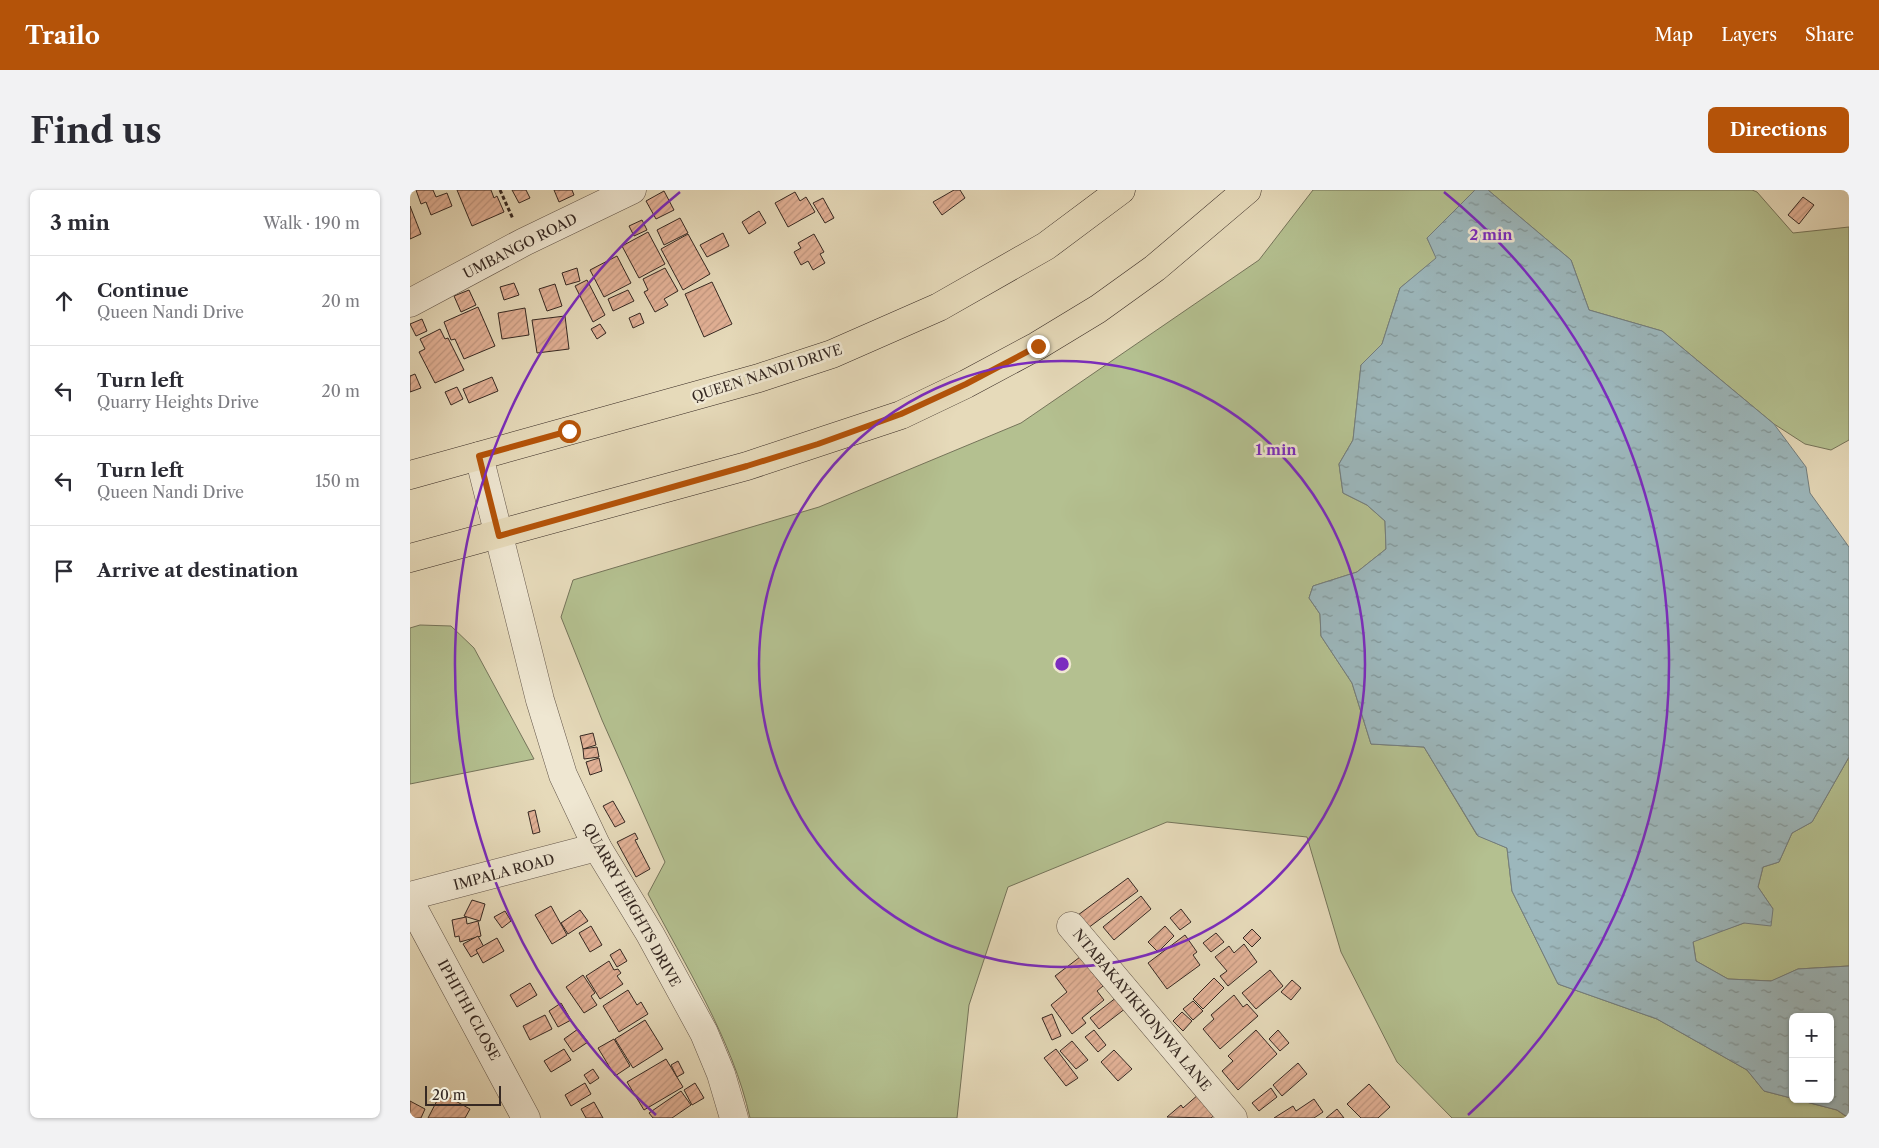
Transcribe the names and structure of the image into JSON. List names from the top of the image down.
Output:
{
  "streets": {
    "main road": ["QUEEN NANDI DRIVE"],
    "street": [
      "UMBANGO ROAD",
      "IMPALA ROAD",
      "QUARRY HEIGHTS DRIVE",
      "IPHITHI CLOSE",
      "NTABAKAYIKHONJWA LANE"
    ]
  },
  "crossings": [
    ["QUEEN NANDI DRIVE", "QUARRY HEIGHTS DRIVE"],
    ["IMPALA ROAD", "QUARRY HEIGHTS DRIVE"]
  ],
  "scale_bar": "20 m",
  "page": {
    "header": "Trailo",
    "nav": ["Map", "Layers", "Share"],
    "buttons": "Directions",
    "title": "Find us",
    "heading": ["3 min", "Walk · 190 m"],
    "list": [
      ["Continue", "Queen Nandi Drive", "20 m"],
      ["Turn left", "Quarry Heights Drive", "20 m"],
      ["Turn left", "Queen Nandi Drive", "150 m"],
      "Arrive at destination"
    ],
    "map_buttons": ["+", "−"],
    "scale": "20 m"
  },
  "rings": ["2 min", "1 min"]
}
